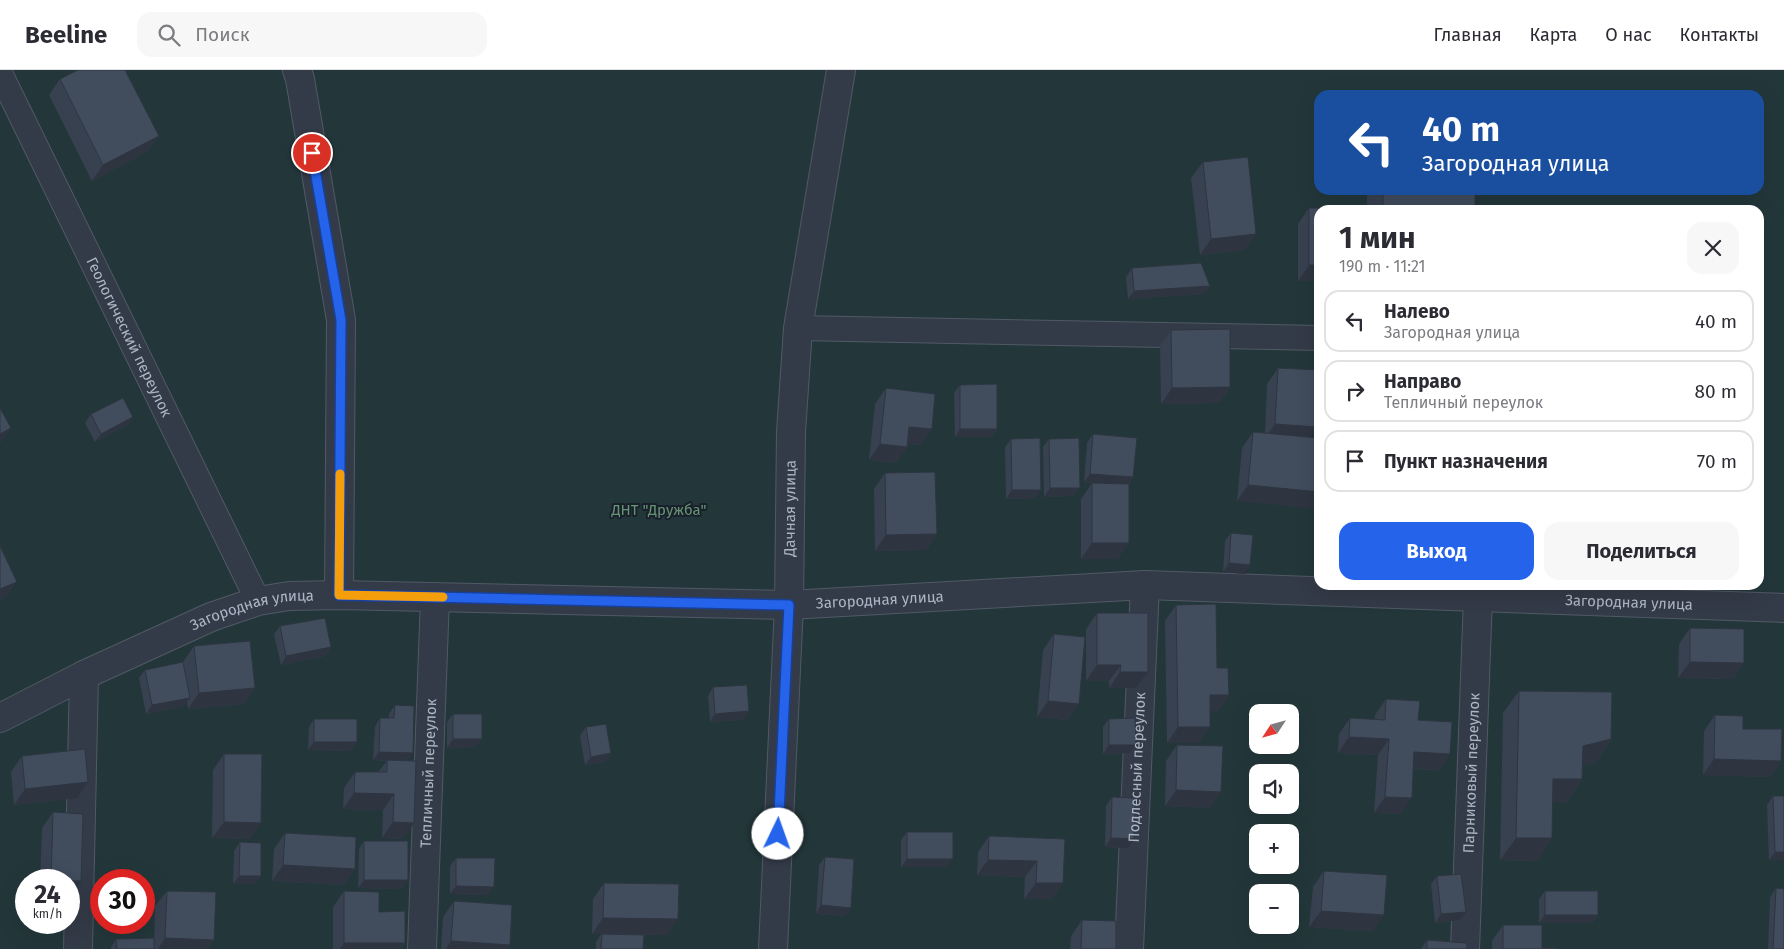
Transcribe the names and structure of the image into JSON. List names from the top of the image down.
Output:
{
  "streets": {
    "street": [
      "Дачная улица",
      "Загородная улица",
      "Подлесный переулок",
      "Тепличный переулок",
      "Парниковый переулок"
    ],
    "lane": ["Геологический переулок"]
  },
  "crossings": [
    ["Геологический переулок", "Загородная улица"],
    ["Дачная улица", "Загородная улица"],
    ["Загородная улица", "Подлесный переулок"],
    ["Загородная улица", "Тепличный переулок"],
    ["Загородная улица", "Парниковый переулок"]
  ],
  "parks": ["ДНТ \"Дружба\""],
  "north": "bottom left",
  "page": {
    "header": "Beeline",
    "search": "Поиск",
    "nav": [
      "Главная",
      "Карта",
      "О нас",
      "Контакты"
    ],
    "turn": ["40 m", "Загородная улица"],
    "heading": ["1 мин", "190 m · 11:21"],
    "list": [
      {
        "name": "Налево",
        "note": "Загородная улица",
        "value": "40 m"
      },
      {
        "name": "Направо",
        "note": "Тепличный переулок",
        "value": "80 m"
      },
      {
        "name": "Пункт назначения",
        "value": "70 m"
      }
    ],
    "buttons": ["Выход", "Поделиться"],
    "map_buttons": ["+", "−"],
    "speed": "24 km/h",
    "limit": "30"
  }
}
